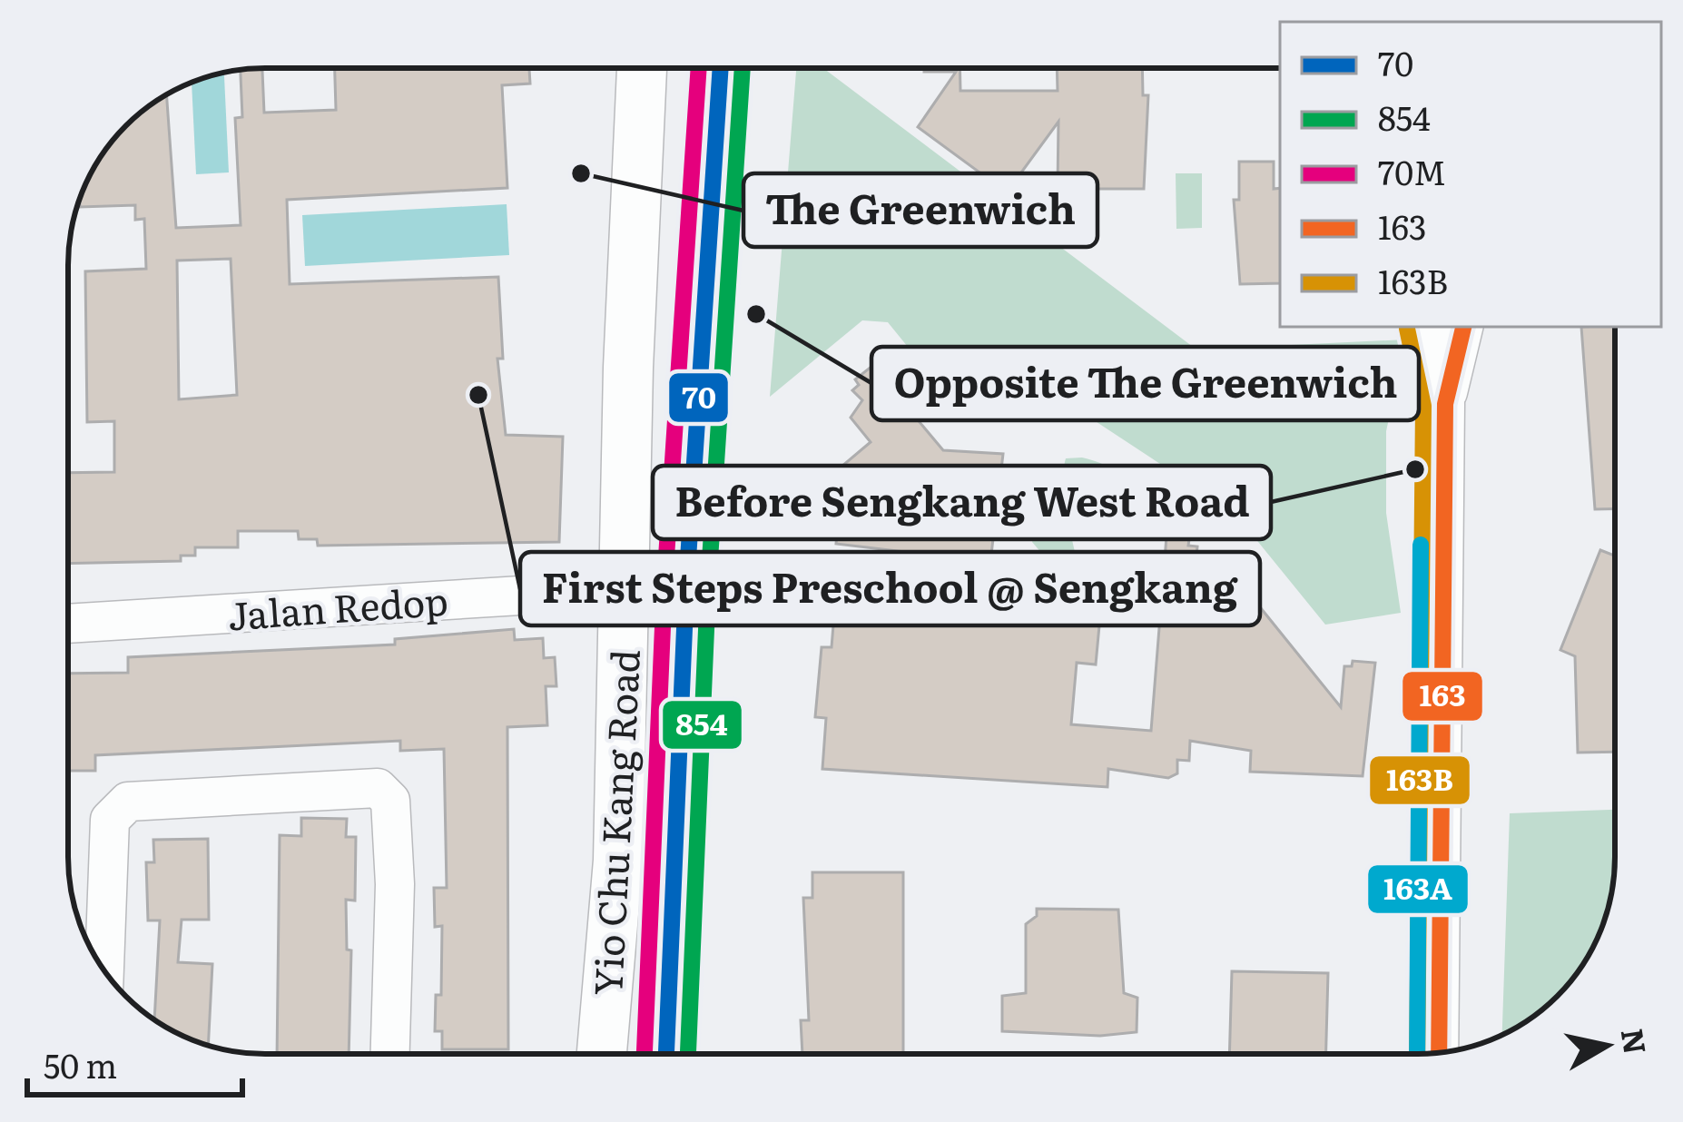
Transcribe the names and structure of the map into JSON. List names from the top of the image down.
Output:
{
  "streets": {
    "main road": ["Yio Chu Kang Road"],
    "street": ["Jalan Redop"]
  },
  "crossings": [
    ["Jalan Redop", "Yio Chu Kang Road"]
  ],
  "places": [
    "The Greenwich",
    "Opposite The Greenwich",
    "First Steps Preschool @ Sengkang",
    "Before Sengkang West Road"
  ],
  "lines": [
    "transit line 70",
    "transit line 854",
    "transit line 70M",
    "transit line 163",
    "transit line 163B",
    "transit line 163A"
  ],
  "legend": [
    "70",
    "854",
    "70M",
    "163",
    "163B"
  ],
  "scale_bar": "50 m",
  "north": "right"
}
